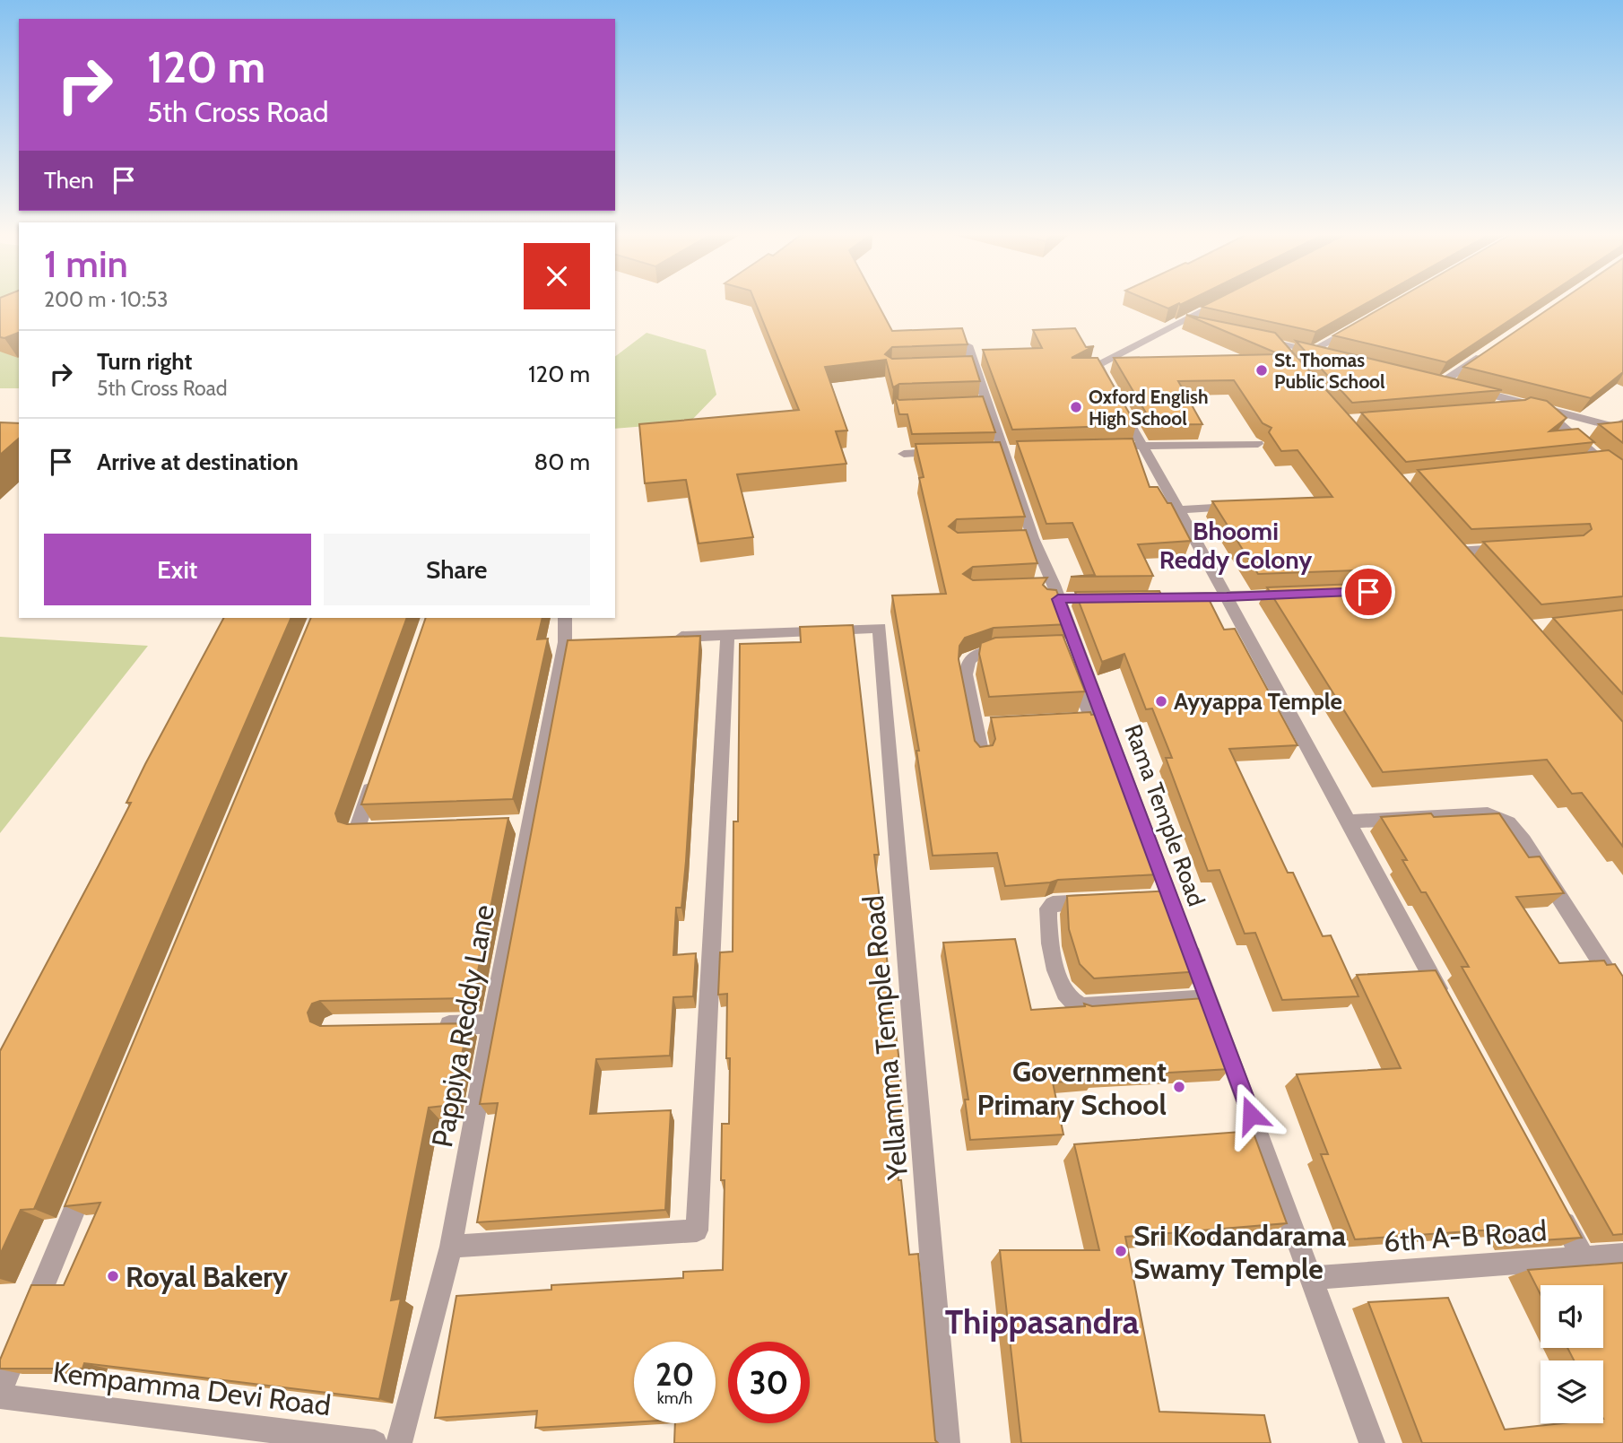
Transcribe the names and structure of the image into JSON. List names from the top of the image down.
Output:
{
  "streets": {
    "street": [
      "Rama Temple Road",
      "Pappiya Reddy Lane",
      "Yellamma Temple Road",
      "6th A-B Road",
      "Kempamma Devi Road"
    ]
  },
  "districts": ["Bhoomi Reddy Colony", "Thippasandra"],
  "places": [
    "St. Thomas Public School",
    "Oxford English High School",
    "Ayyappa Temple",
    "Government Primary School",
    "Sri Kodandarama Swamy Temple",
    "Royal Bakery"
  ],
  "page": {
    "turn": ["120 m", "5th Cross Road"],
    "then": "Then",
    "heading": ["1 min", "200 m · 10:53"],
    "list": [
      {
        "name": "Turn right",
        "note": "5th Cross Road",
        "value": "120 m"
      },
      {
        "name": "Arrive at destination",
        "value": "80 m"
      }
    ],
    "buttons": ["Exit", "Share"],
    "speed": "20 km/h",
    "limit": "30"
  }
}
